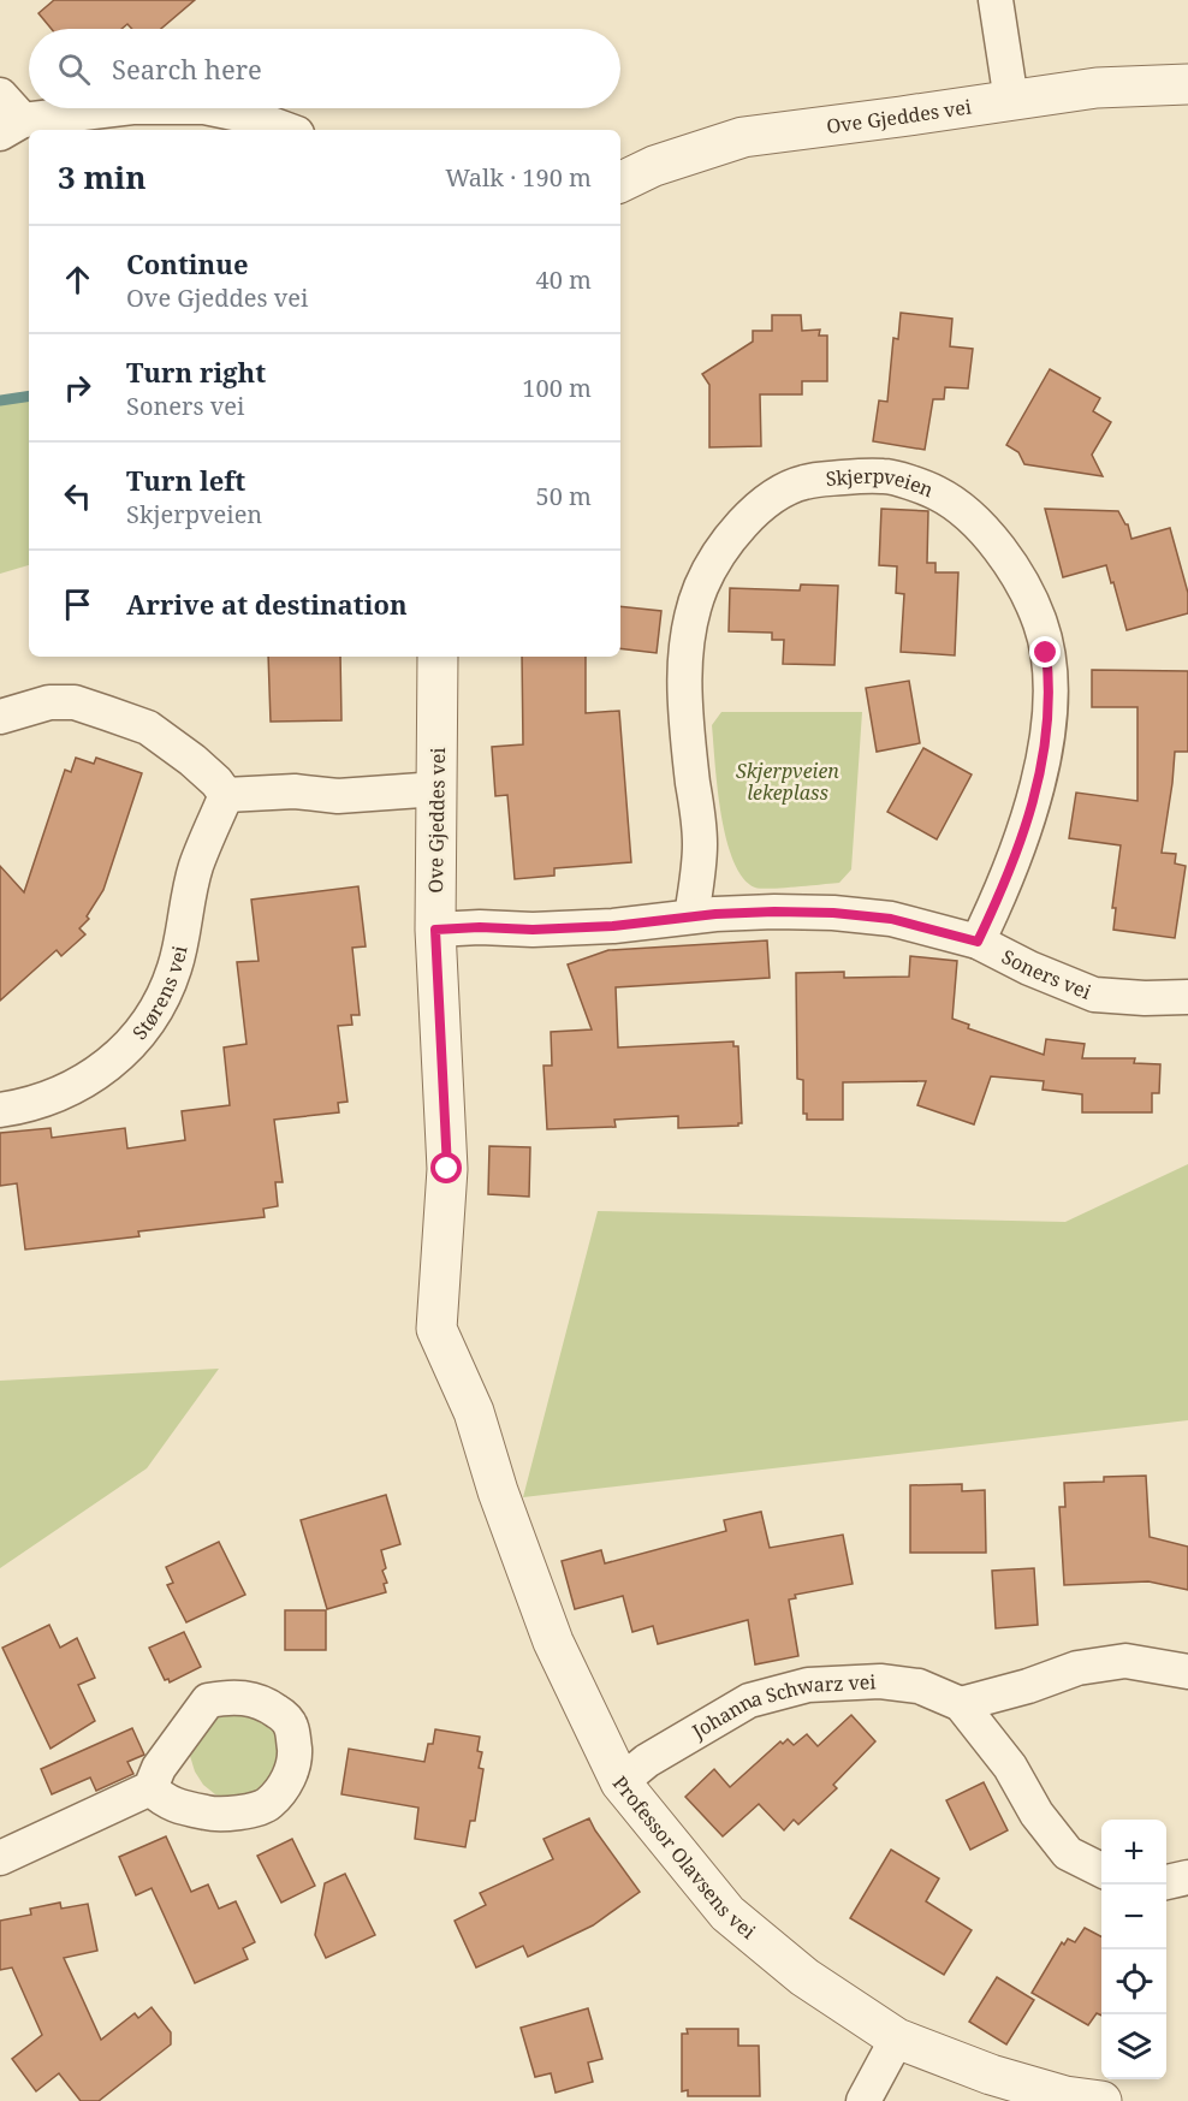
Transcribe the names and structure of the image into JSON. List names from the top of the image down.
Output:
{
  "streets": {
    "street": [
      "Ove Gjeddes vei",
      "Skjerpveien",
      "Soners vei",
      "Størens vei",
      "Johanna Schwarz vei",
      "Professor Olavsens vei"
    ]
  },
  "crossings": [
    ["Ove Gjeddes vei", "Soners vei"],
    ["Ove Gjeddes vei", "Professor Olavsens vei"],
    ["Skjerpveien", "Soners vei"],
    ["Johanna Schwarz vei", "Professor Olavsens vei"]
  ],
  "parks": ["Skjerpveien lekeplass"],
  "page": {
    "search": "Search here",
    "heading": ["3 min", "Walk · 190 m"],
    "list": [
      ["Continue", "Ove Gjeddes vei", "40 m"],
      ["Turn right", "Soners vei", "100 m"],
      ["Turn left", "Skjerpveien", "50 m"],
      "Arrive at destination"
    ],
    "map_buttons": ["+", "−"]
  }
}
